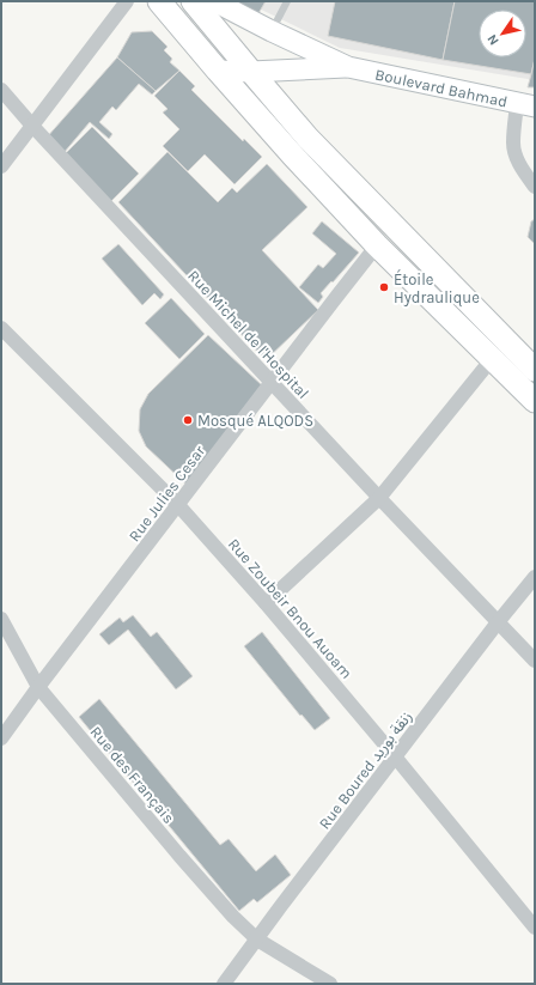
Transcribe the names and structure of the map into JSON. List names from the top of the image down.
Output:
{
  "streets": {
    "main road": ["Boulevard Bahmad"],
    "street": [
      "Rue Michel de l'Hospital",
      "Rue Julies Cesar",
      "Rue Zoubeir Bnou Auoam",
      "Rue Boured زنقة بوريد",
      "Rue des Français"
    ]
  },
  "crossings": [
    ["Rue Michel de l'Hospital", "Rue Julies Cesar"],
    ["Rue Michel de l'Hospital", "Rue Boured زنقة بوريد"],
    ["Rue Julies Cesar", "Rue Zoubeir Bnou Auoam"],
    ["Rue Julies Cesar", "Rue des Français"],
    ["Rue Zoubeir Bnou Auoam", "Rue Boured زنقة بوريد"],
    ["Rue Boured زنقة بوريد", "Rue des Français"]
  ],
  "places": ["Étoile Hydraulique", "Mosqué ALQODS"],
  "north": "bottom left"
}
